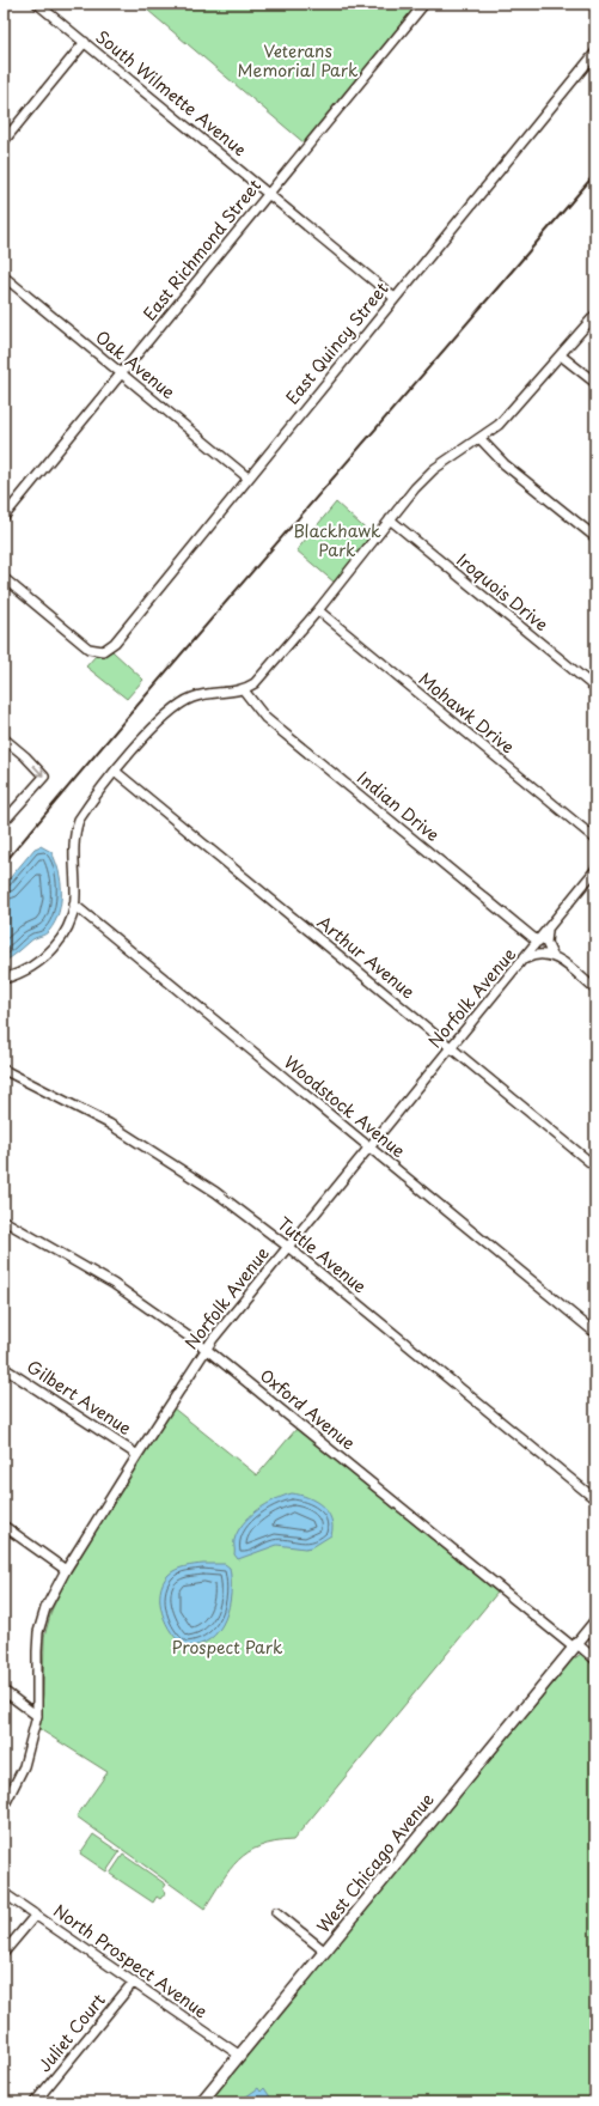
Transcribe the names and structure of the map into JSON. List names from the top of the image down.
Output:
{
  "streets": {
    "main road": ["West Chicago Avenue"],
    "street": [
      "South Wilmette Avenue",
      "East Richmond Street",
      "East Quincy Street",
      "Oak Avenue",
      "Iroquois Drive",
      "Mohawk Drive",
      "Indian Drive",
      "Arthur Avenue",
      "Norfolk Avenue",
      "Woodstock Avenue",
      "Tuttle Avenue",
      "Gilbert Avenue",
      "Oxford Avenue",
      "North Prospect Avenue",
      "Juliet Court"
    ]
  },
  "crossings": [
    ["South Wilmette Avenue", "East Richmond Street"],
    ["South Wilmette Avenue", "East Quincy Street"],
    ["East Richmond Street", "Oak Avenue"],
    ["East Quincy Street", "Oak Avenue"],
    ["Indian Drive", "Norfolk Avenue"],
    ["Arthur Avenue", "Norfolk Avenue"],
    ["Norfolk Avenue", "Woodstock Avenue"],
    ["Norfolk Avenue", "Tuttle Avenue"],
    ["Norfolk Avenue", "Gilbert Avenue"],
    ["Norfolk Avenue", "Oxford Avenue"],
    ["Oxford Avenue", "West Chicago Avenue"],
    ["West Chicago Avenue", "North Prospect Avenue"],
    ["North Prospect Avenue", "Juliet Court"]
  ],
  "parks": ["Veterans Memorial Park", "Blackhawk Park", "Prospect Park"]
}
